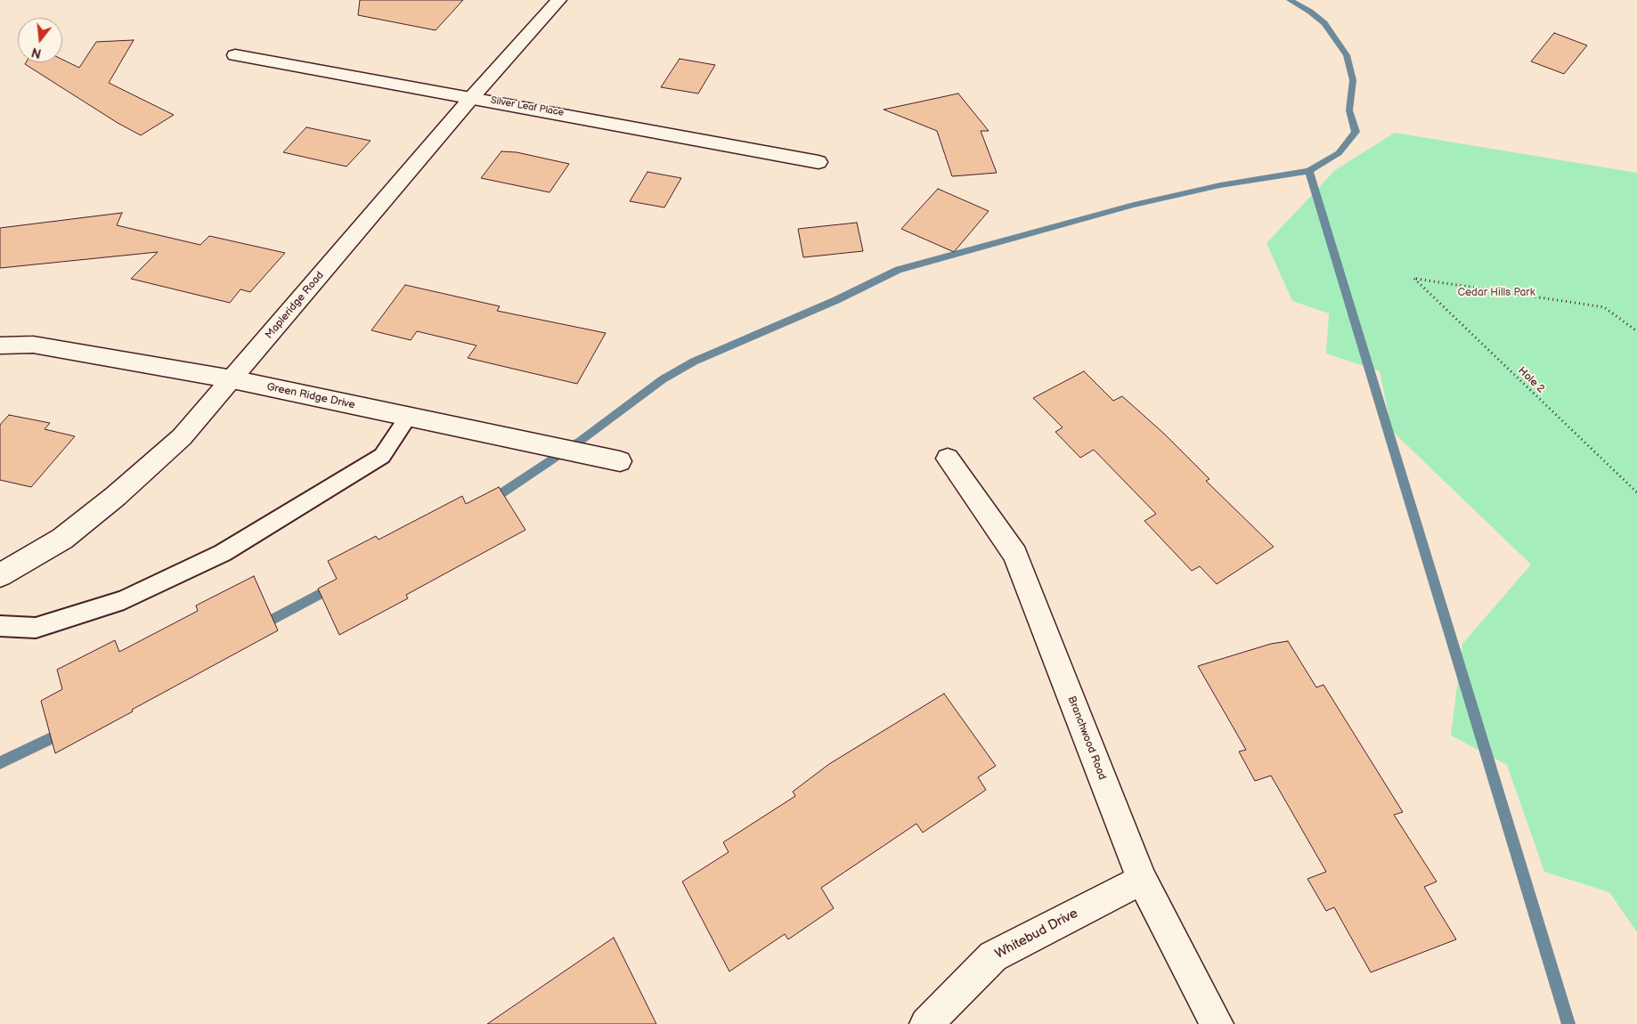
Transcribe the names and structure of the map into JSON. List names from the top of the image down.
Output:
{
  "streets": {
    "street": [
      "Silver Leaf Place",
      "Mapleridge Road",
      "Green Ridge Drive",
      "Branchwood Road",
      "Whitebud Drive"
    ],
    "path": ["Hole 2"]
  },
  "crossings": [
    ["Silver Leaf Place", "Mapleridge Road"],
    ["Mapleridge Road", "Green Ridge Drive"],
    ["Branchwood Road", "Whitebud Drive"]
  ],
  "parks": ["Cedar Hills Park"],
  "north": "bottom"
}
